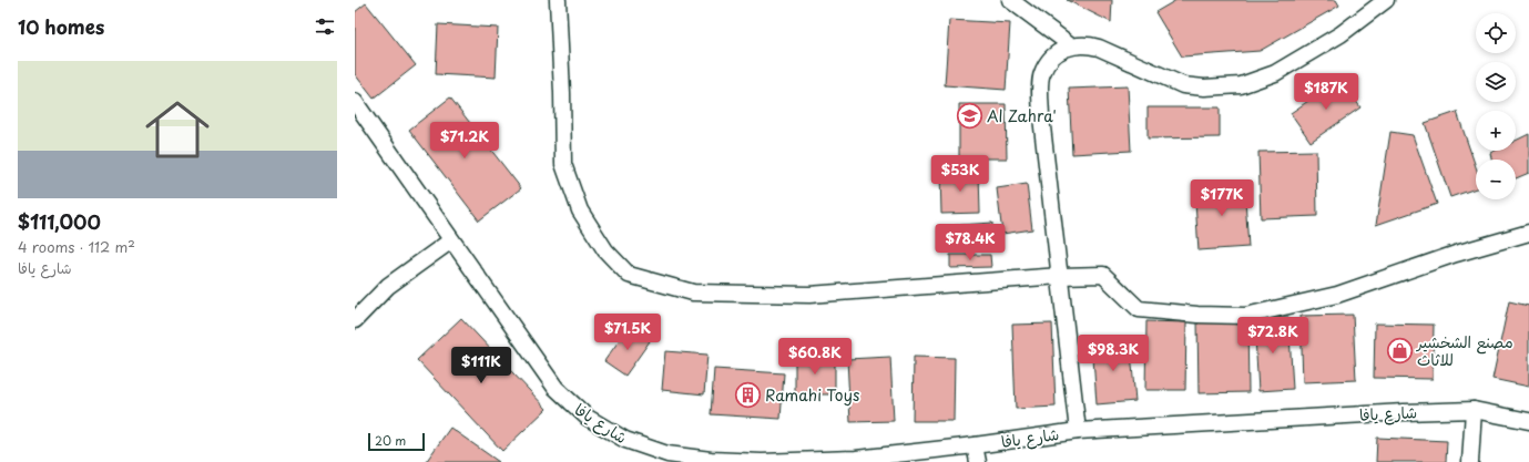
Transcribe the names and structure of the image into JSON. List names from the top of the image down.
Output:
{
  "streets": {
    "street": ["شارع يافا"]
  },
  "places": {
    "school or university": ["Al Zahra'"],
    "shop": ["مصنع الشخشير للاثاث"],
    "building": ["Ramahi Toys"]
  },
  "scale_bar": "20 m",
  "page": {
    "heading": "10 homes",
    "map_buttons": ["+", "−"],
    "list": [
      {
        "name": "$111,000",
        "note": "4 rooms · 112 m² · شارع يافا"
      }
    ],
    "price": [
      "$187K",
      "$71.2K",
      "$53K",
      "$177K",
      "$78.4K",
      "$71.5K",
      "$72.8K",
      "$98.3K",
      "$60.8K",
      "$111K"
    ],
    "scale": "20 m"
  }
}
